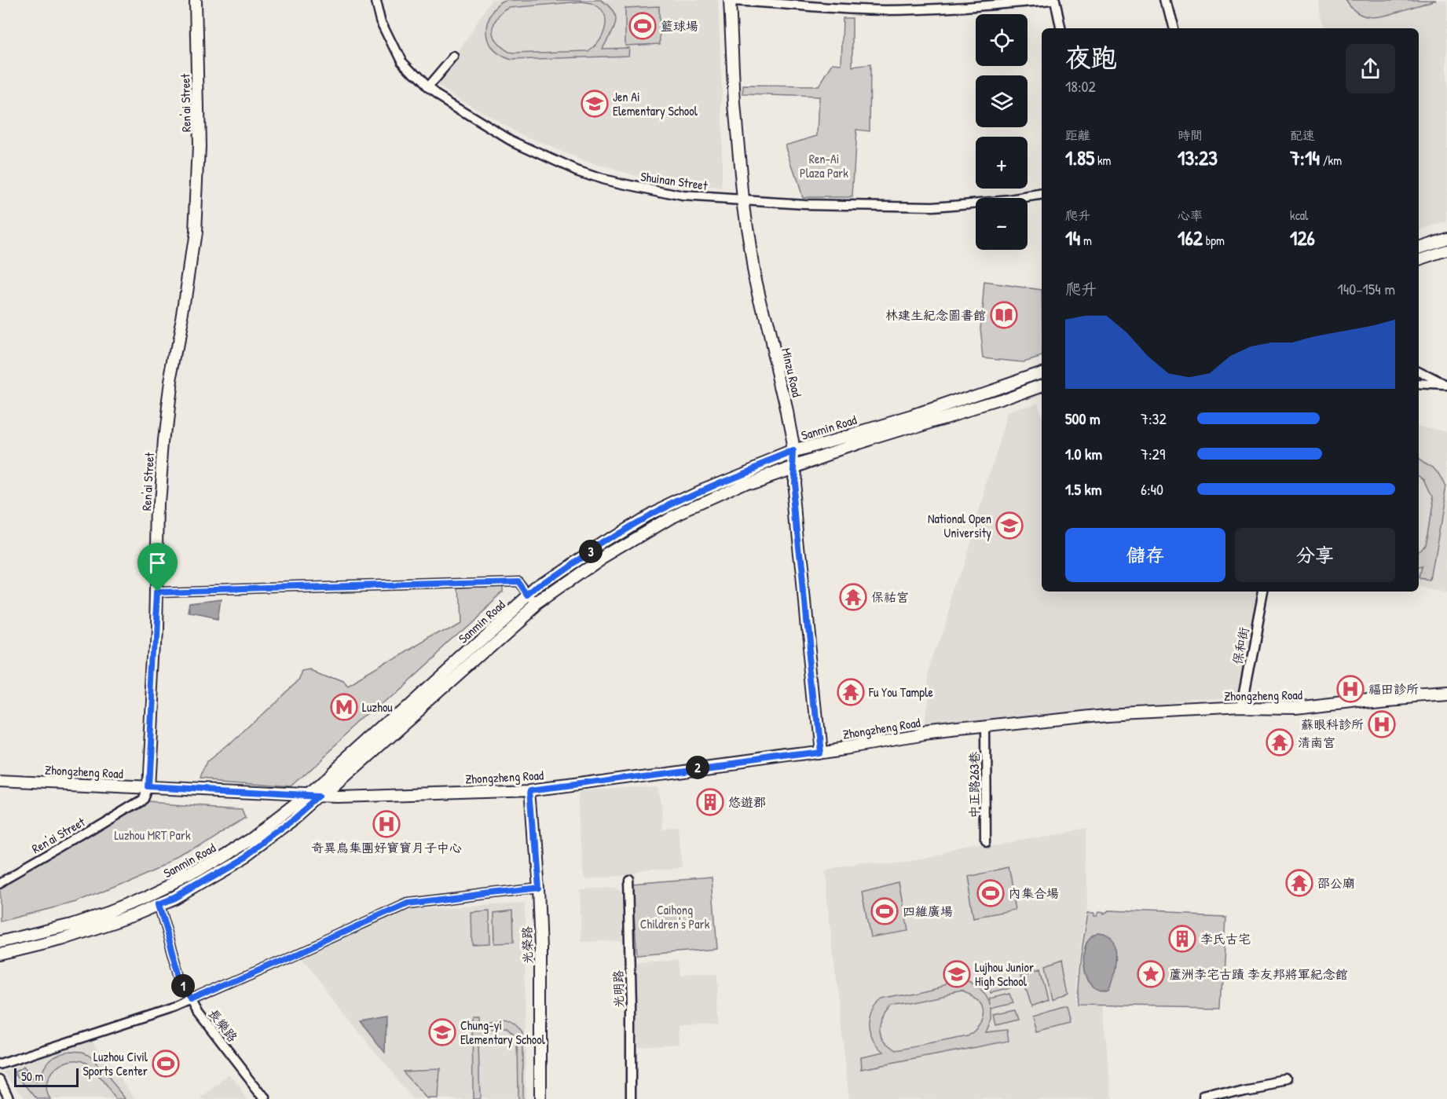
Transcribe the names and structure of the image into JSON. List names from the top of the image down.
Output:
{
  "streets": {
    "street": [
      "Ren'ai Street",
      "Shuinan Street",
      "Minzu Road",
      "Sanmin Road",
      "保和街",
      "Zhongzheng Road",
      "中正路263巷",
      "光榮路",
      "光明路",
      "長樂路"
    ]
  },
  "crossings": [
    ["Ren'ai Street", "Zhongzheng Road"],
    ["Shuinan Street", "Minzu Road"],
    ["Minzu Road", "Sanmin Road"],
    ["Minzu Road", "Zhongzheng Road"],
    ["Sanmin Road", "Zhongzheng Road"],
    ["Sanmin Road", "長樂路"],
    ["保和街", "Zhongzheng Road"],
    ["Zhongzheng Road", "中正路263巷"],
    ["Zhongzheng Road", "光榮路"]
  ],
  "parks": ["Ren-Ai Plaza Park", "Luzhou MRT Park", "Caihong Children's Park"],
  "places": {
    "sports": [
      "籃球場",
      "內集合場",
      "四維廣場",
      "Luzhou Civil Sports Center"
    ],
    "school or university": [
      "Jen Ai Elementary School",
      "National Open University",
      "Lujhou Junior High School",
      "Chung-yi Elementary School"
    ],
    "library": ["林建生紀念圖書館"],
    "temple": [
      "保祐宮",
      "Fu You Tample",
      "清南宮",
      "邵公廟"
    ],
    "hospital": ["福田診所", "蘇眼科診所", "奇異鳥集團好寶寶月子中心"],
    "metro station": ["Luzhou"],
    "building": ["悠遊郡", "李氏古宅"],
    "place": ["蘆洲李宅古蹟 李友邦將軍紀念館"]
  },
  "scale_bar": "50 m",
  "page": {
    "map_buttons": ["+", "−"],
    "heading": ["夜跑", "18:02"],
    "stats": [
      ["距離", "1.85 km"],
      ["時間", "13:23"],
      ["配速", "7:14 /km"],
      ["爬升", "14 m"],
      ["心率", "162 bpm"],
      ["kcal", "126"]
    ],
    "chart": ["爬升", "140–154 m"],
    "list": [
      {
        "name": "500 m",
        "note": "7:32"
      },
      {
        "name": "1.0 km",
        "note": "7:29"
      },
      {
        "name": "1.5 km",
        "note": "6:40"
      }
    ],
    "buttons": ["儲存", "分享"],
    "pins": ["3", "2", "1"],
    "scale": "50 m"
  }
}
